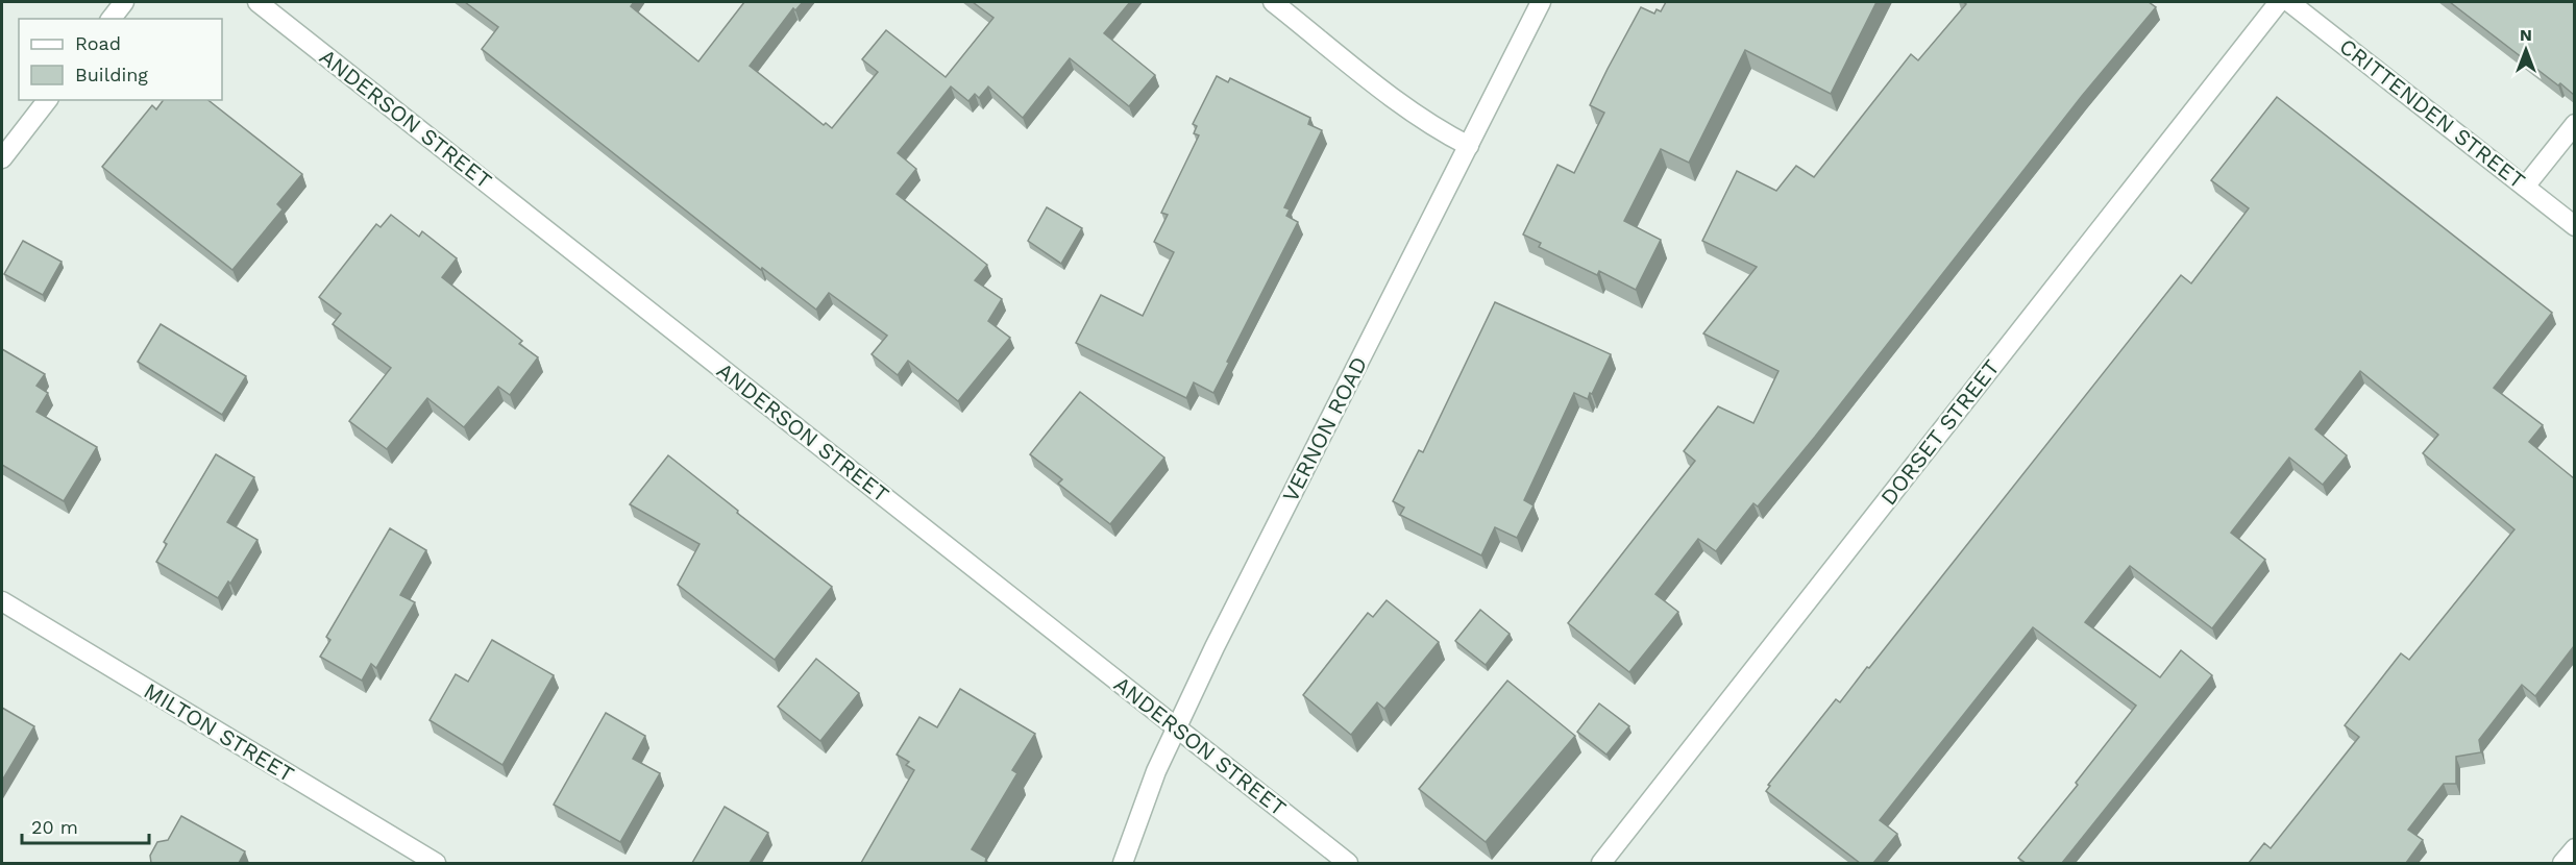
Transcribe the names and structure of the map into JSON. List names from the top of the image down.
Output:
{
  "streets": {
    "street": [
      "CRITTENDEN STREET",
      "ANDERSON STREET",
      "VERNON ROAD",
      "DORSET STREET",
      "MILTON STREET"
    ]
  },
  "crossings": [
    ["ANDERSON STREET", "VERNON ROAD"]
  ],
  "legend": ["Road", "Building"],
  "scale_bar": "20 m",
  "north": "top"
}
